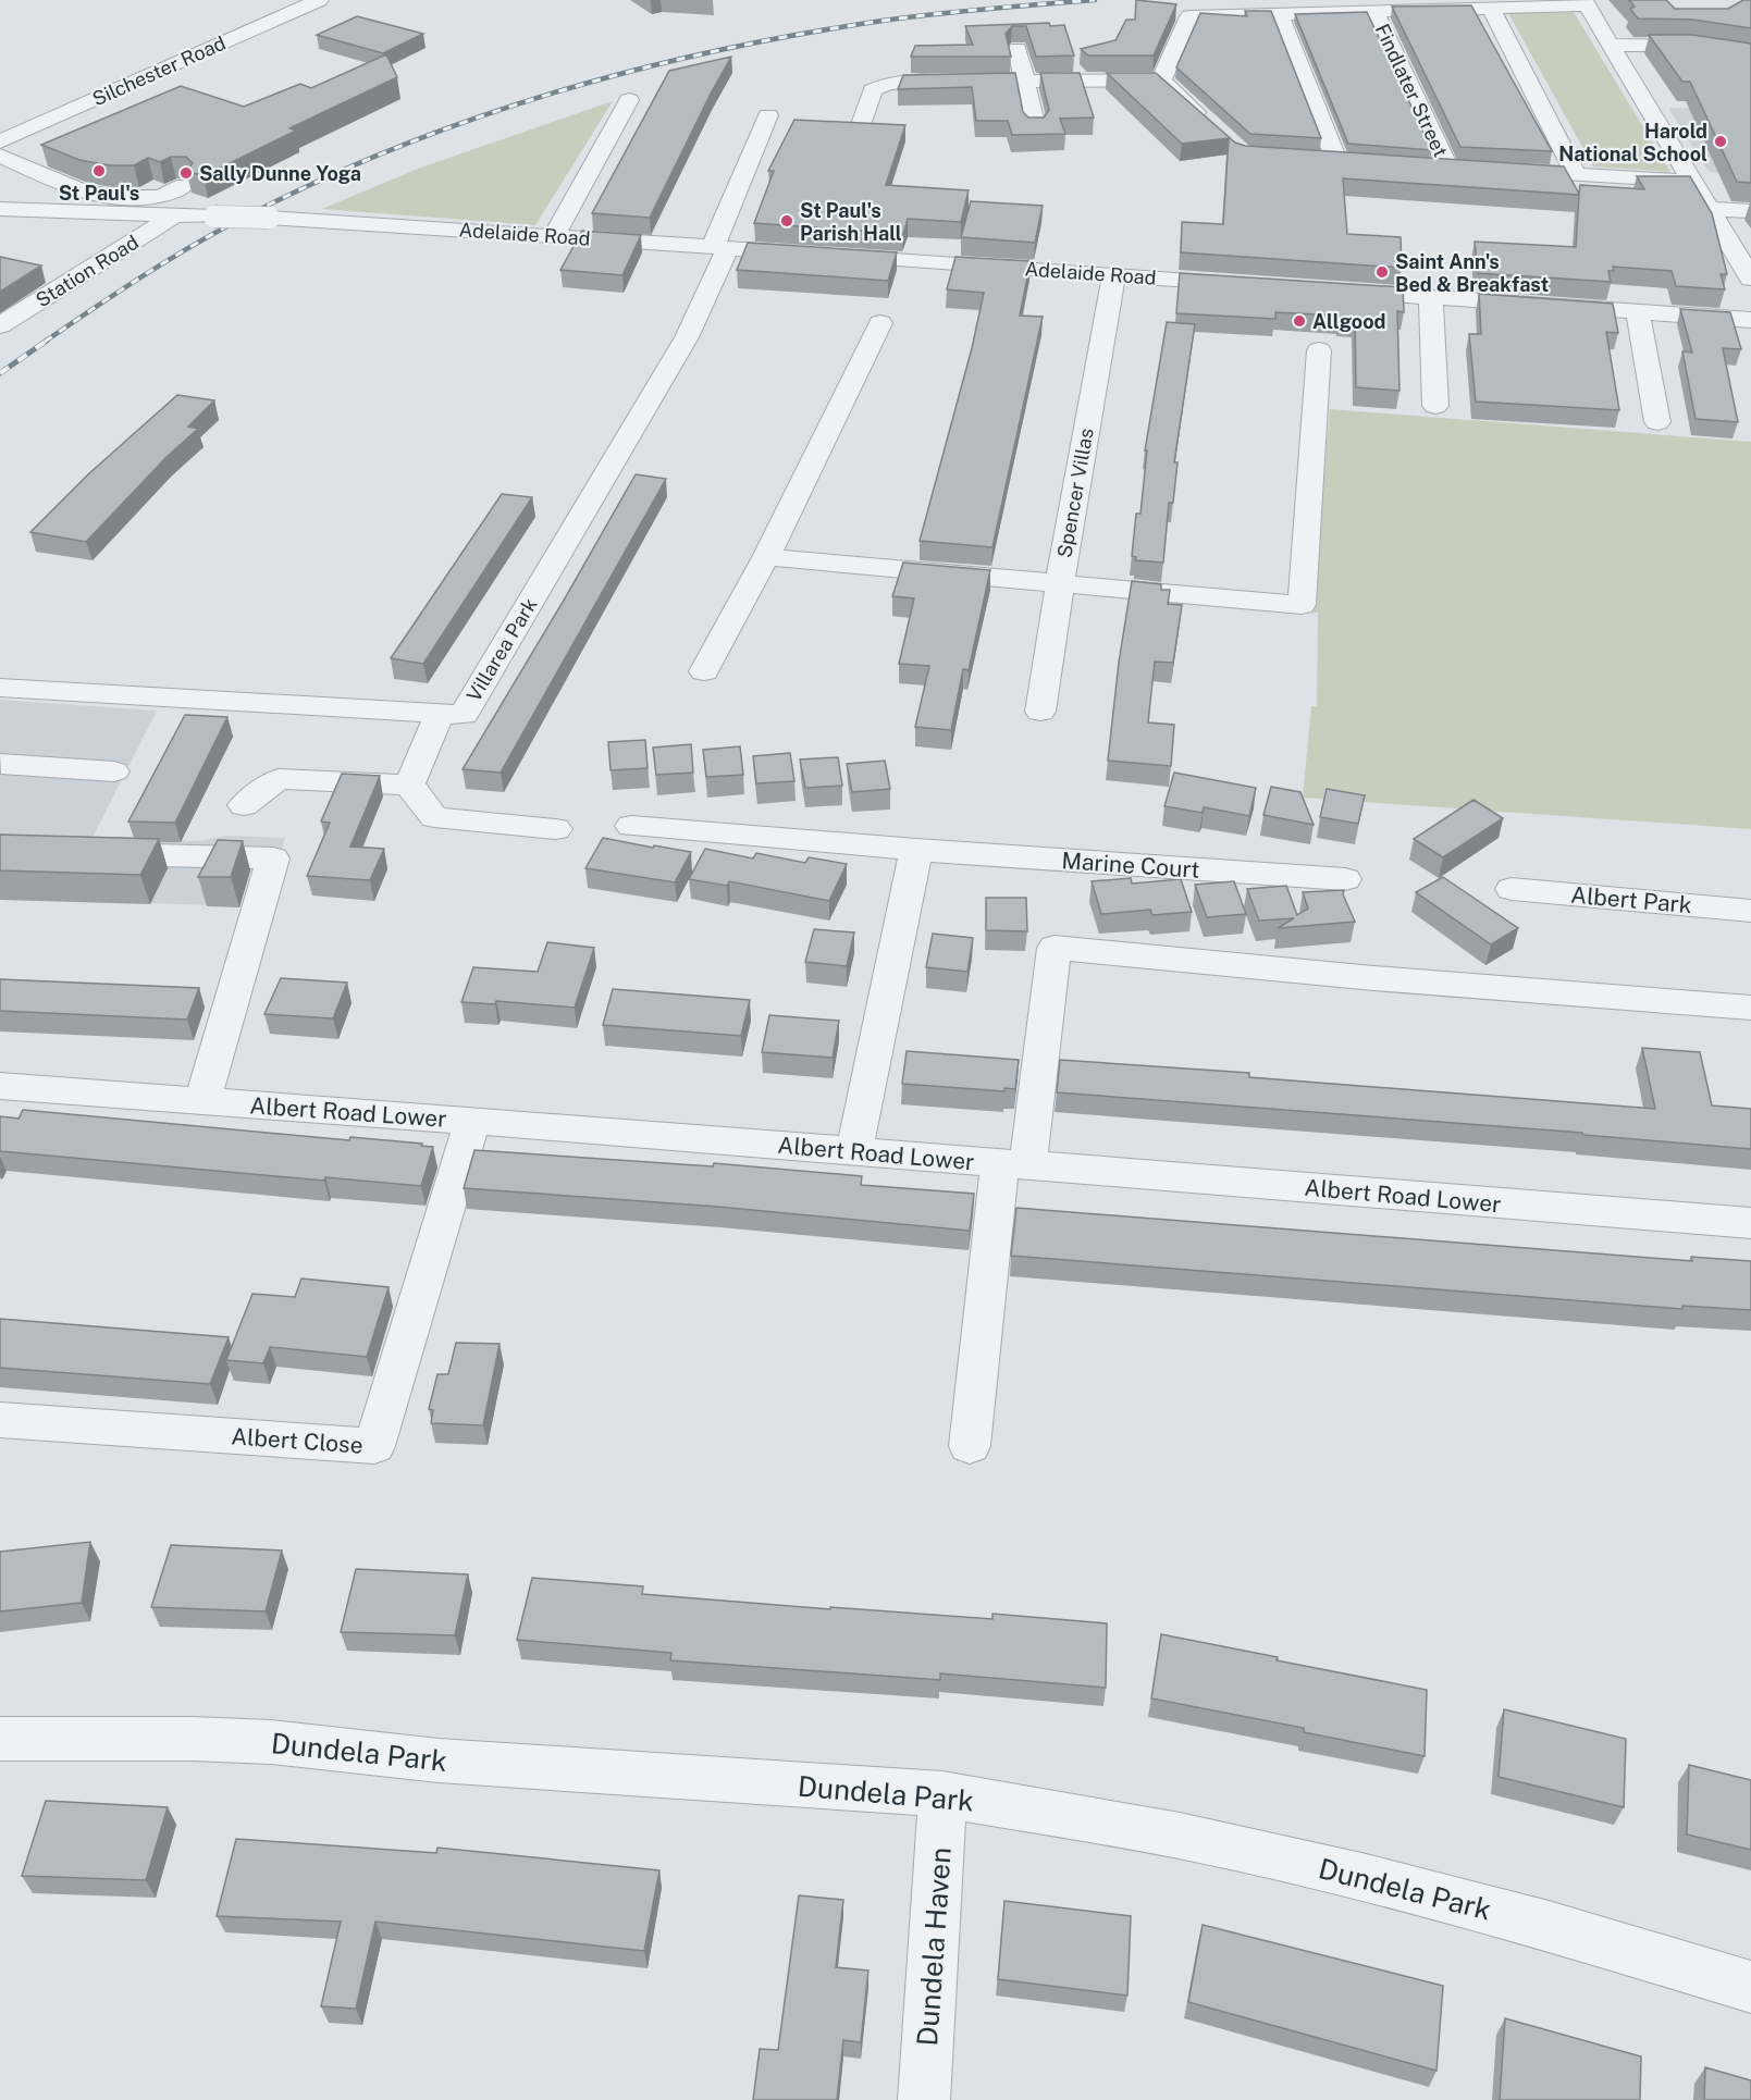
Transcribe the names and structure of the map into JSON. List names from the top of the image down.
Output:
{
  "streets": {
    "street": [
      "Silchester Road",
      "Findlater Street",
      "Adelaide Road",
      "Station Road",
      "Spencer Villas",
      "Villarea Park",
      "Marine Court",
      "Albert Park",
      "Albert Road Lower",
      "Albert Close",
      "Dundela Park",
      "Dundela Haven"
    ]
  },
  "crossings": [
    ["Adelaide Road", "Station Road"],
    ["Adelaide Road", "Spencer Villas"],
    ["Adelaide Road", "Villarea Park"],
    ["Albert Road Lower", "Albert Close"],
    ["Dundela Park", "Dundela Haven"]
  ],
  "places": [
    "Harold National School",
    "St Paul's",
    "Sally Dunne Yoga",
    "St Paul's Parish Hall",
    "Saint Ann's Bed & Breakfast",
    "Allgood"
  ]
}
